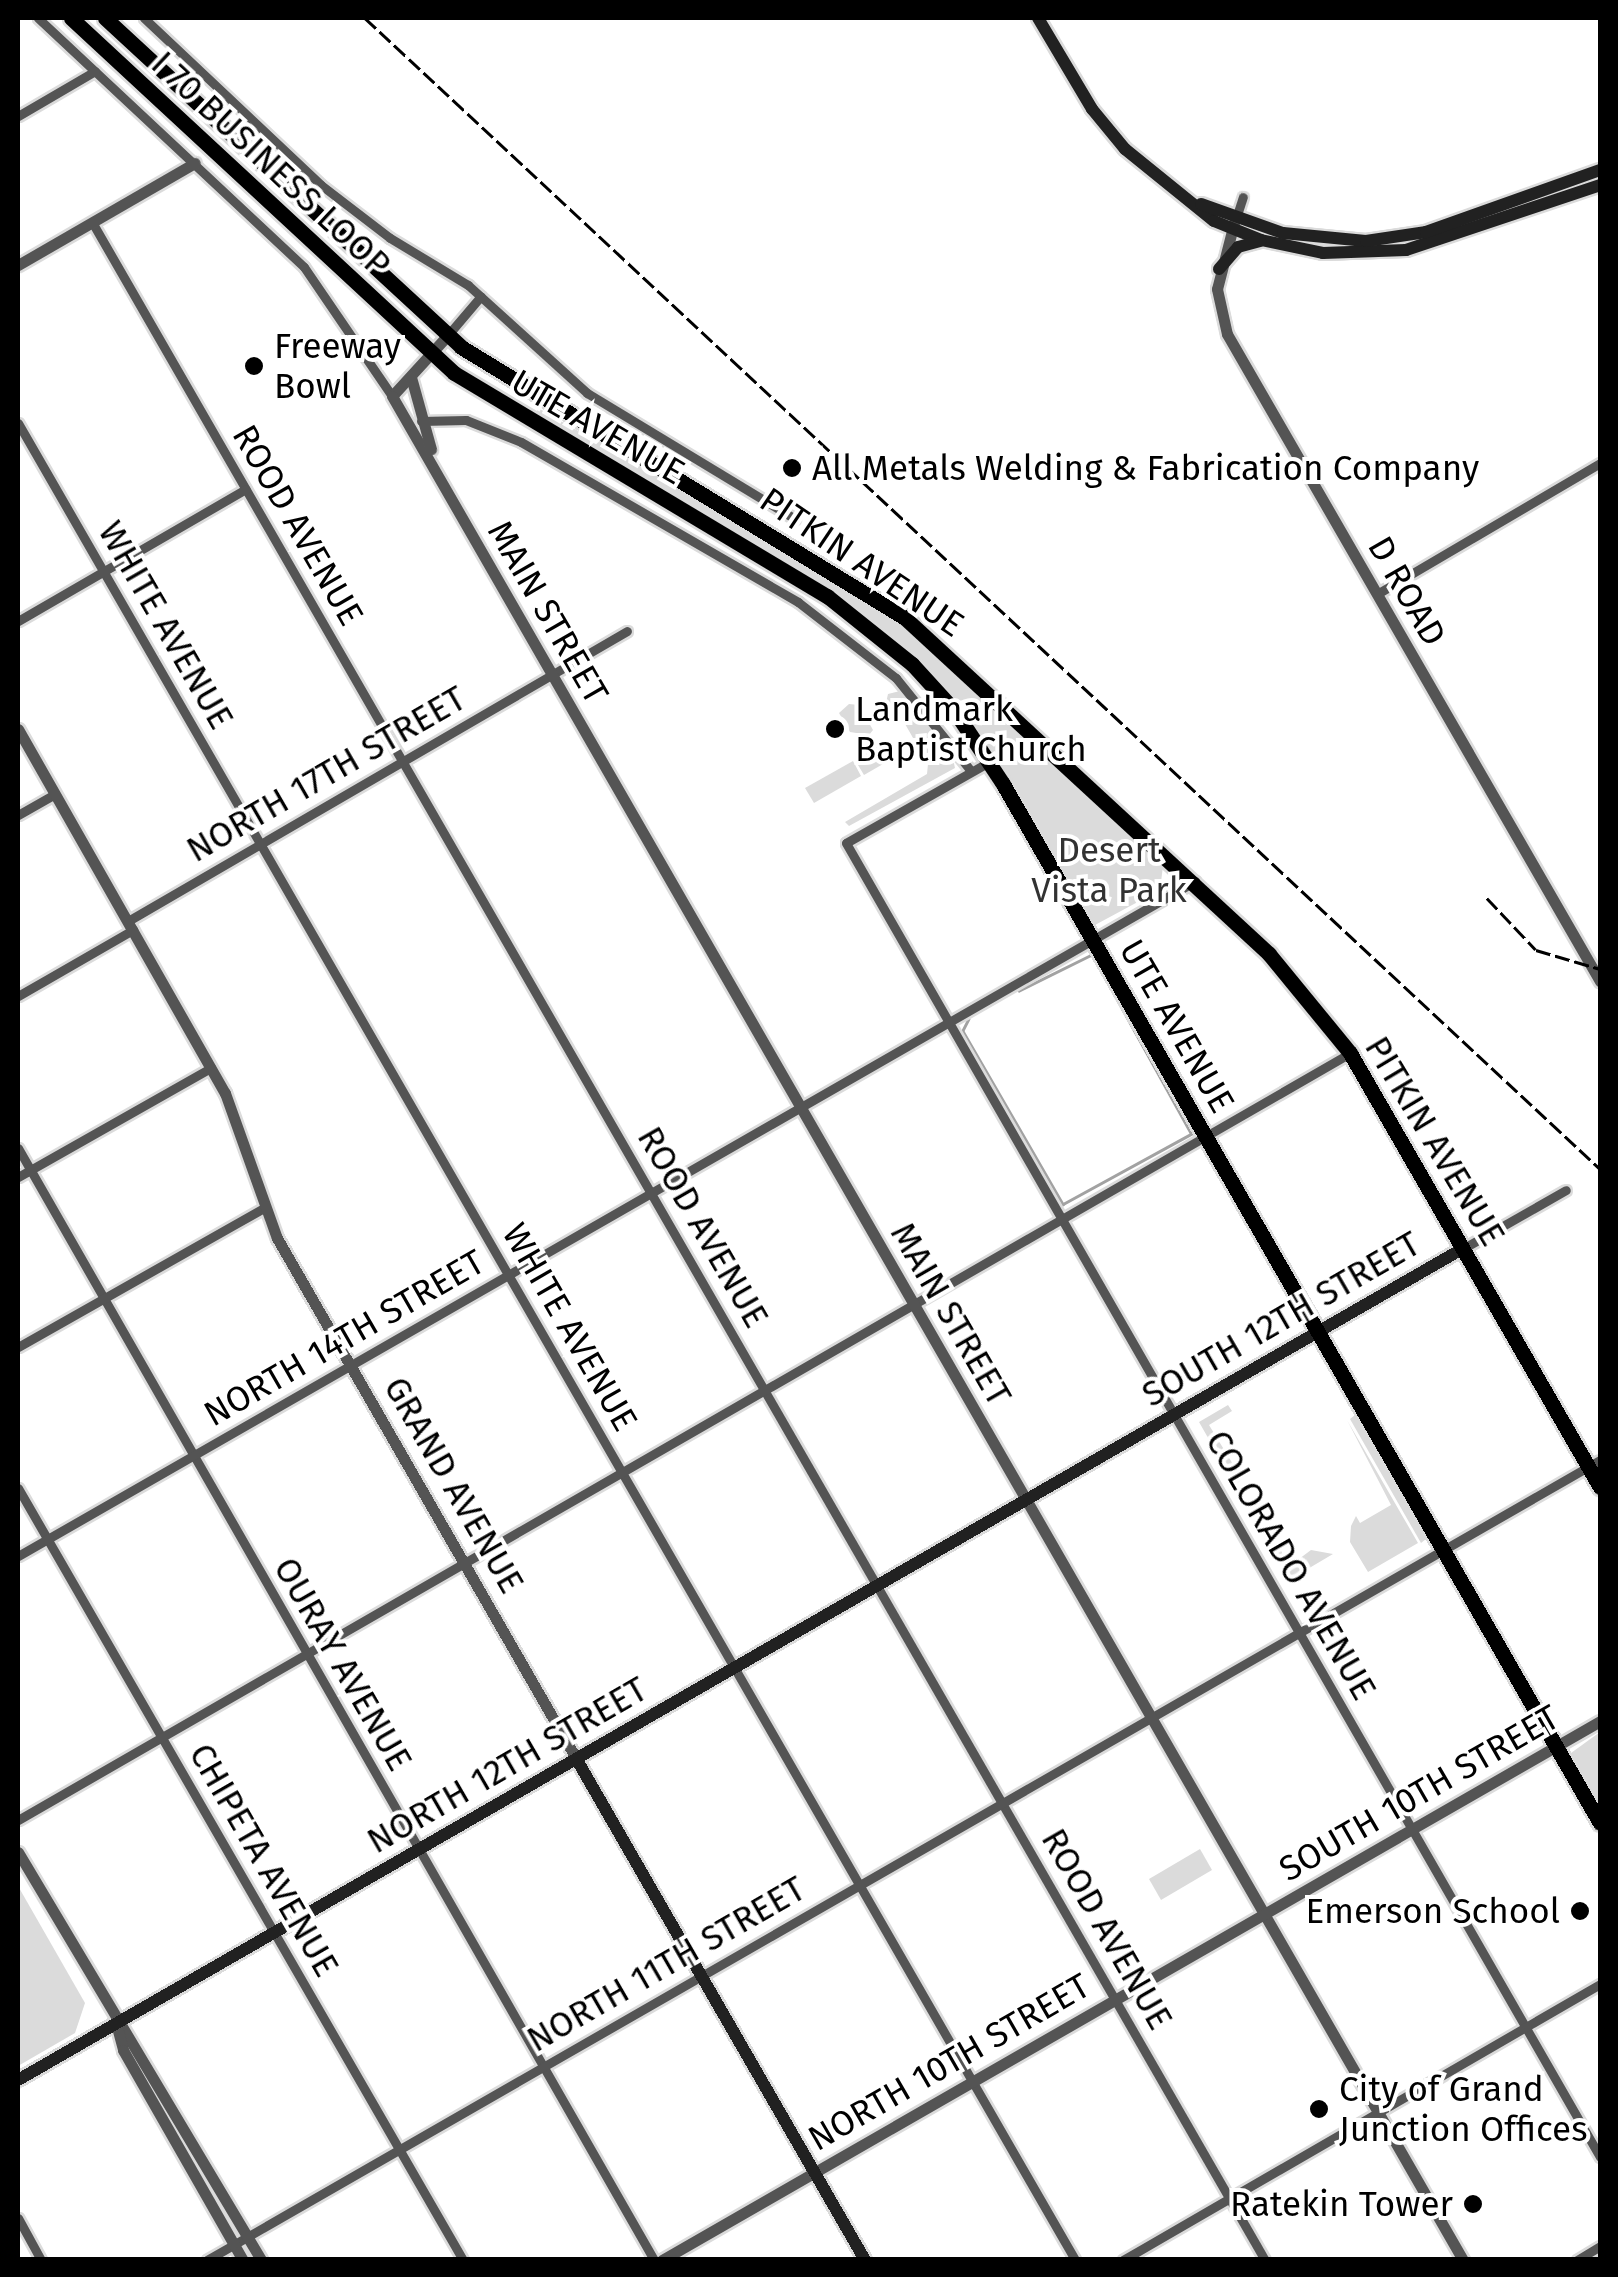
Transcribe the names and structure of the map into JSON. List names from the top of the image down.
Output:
{
  "streets": {
    "main road": [
      "I 70 BUSINESS LOOP",
      "UTE AVENUE",
      "PITKIN AVENUE",
      "SOUTH 12TH STREET",
      "GRAND AVENUE",
      "NORTH 12TH STREET"
    ],
    "street": [
      "ROOD AVENUE",
      "D ROAD",
      "MAIN STREET",
      "WHITE AVENUE",
      "NORTH 17TH STREET",
      "NORTH 14TH STREET",
      "COLORADO AVENUE",
      "OURAY AVENUE",
      "SOUTH 10TH STREET",
      "CHIPETA AVENUE",
      "NORTH 11TH STREET",
      "NORTH 10TH STREET"
    ]
  },
  "crossings": [
    ["I 70 BUSINESS LOOP", "UTE AVENUE"],
    ["I 70 BUSINESS LOOP", "PITKIN AVENUE"],
    ["UTE AVENUE", "SOUTH 12TH STREET"],
    ["UTE AVENUE", "NORTH 14TH STREET"],
    ["UTE AVENUE", "SOUTH 10TH STREET"],
    ["UTE AVENUE", "NORTH 11TH STREET"],
    ["ROOD AVENUE", "NORTH 17TH STREET"],
    ["ROOD AVENUE", "NORTH 14TH STREET"],
    ["ROOD AVENUE", "NORTH 12TH STREET"],
    ["ROOD AVENUE", "NORTH 11TH STREET"],
    ["ROOD AVENUE", "NORTH 10TH STREET"],
    ["PITKIN AVENUE", "SOUTH 12TH STREET"],
    ["PITKIN AVENUE", "NORTH 14TH STREET"],
    ["PITKIN AVENUE", "NORTH 11TH STREET"],
    ["MAIN STREET", "NORTH 17TH STREET"],
    ["MAIN STREET", "SOUTH 12TH STREET"],
    ["MAIN STREET", "NORTH 14TH STREET"],
    ["MAIN STREET", "NORTH 12TH STREET"],
    ["MAIN STREET", "SOUTH 10TH STREET"],
    ["MAIN STREET", "NORTH 11TH STREET"],
    ["MAIN STREET", "NORTH 10TH STREET"],
    ["WHITE AVENUE", "NORTH 17TH STREET"],
    ["WHITE AVENUE", "NORTH 14TH STREET"],
    ["WHITE AVENUE", "NORTH 12TH STREET"],
    ["WHITE AVENUE", "NORTH 11TH STREET"],
    ["WHITE AVENUE", "NORTH 10TH STREET"],
    ["NORTH 17TH STREET", "GRAND AVENUE"],
    ["SOUTH 12TH STREET", "COLORADO AVENUE"],
    ["SOUTH 12TH STREET", "NORTH 12TH STREET"],
    ["NORTH 14TH STREET", "GRAND AVENUE"],
    ["NORTH 14TH STREET", "COLORADO AVENUE"],
    ["NORTH 14TH STREET", "OURAY AVENUE"],
    ["NORTH 14TH STREET", "CHIPETA AVENUE"],
    ["GRAND AVENUE", "NORTH 12TH STREET"],
    ["GRAND AVENUE", "NORTH 11TH STREET"],
    ["GRAND AVENUE", "NORTH 10TH STREET"],
    ["COLORADO AVENUE", "SOUTH 10TH STREET"],
    ["COLORADO AVENUE", "NORTH 11TH STREET"],
    ["OURAY AVENUE", "NORTH 12TH STREET"],
    ["OURAY AVENUE", "NORTH 11TH STREET"],
    ["NORTH 12TH STREET", "CHIPETA AVENUE"],
    ["SOUTH 10TH STREET", "NORTH 10TH STREET"],
    ["CHIPETA AVENUE", "NORTH 11TH STREET"]
  ],
  "parks": ["Desert Vista Park"],
  "places": [
    "Freeway Bowl",
    "All Metals Welding & Fabrication Company",
    "Landmark Baptist Church",
    "Emerson School",
    "City of Grand Junction Offices",
    "Ratekin Tower"
  ]
}
